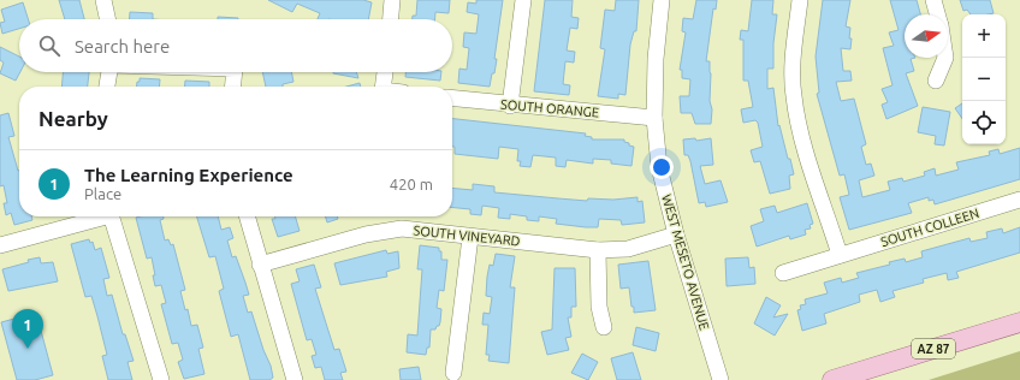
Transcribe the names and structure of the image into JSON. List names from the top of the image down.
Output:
{
  "streets": {
    "main road": ["AZ 87"],
    "street": [
      "SOUTH ORANGE",
      "SOUTH COLLEEN",
      "SOUTH VINEYARD",
      "WEST MESETO AVENUE"
    ]
  },
  "crossings": [
    ["SOUTH ORANGE", "WEST MESETO AVENUE"],
    ["SOUTH VINEYARD", "WEST MESETO AVENUE"]
  ],
  "north": "right",
  "page": {
    "map_buttons": ["+", "−"],
    "search": "Search here",
    "heading": "Nearby",
    "list": [
      {
        "mark": "1",
        "name": "The Learning Experience",
        "note": "Place",
        "value": "420 m"
      }
    ],
    "pins": "1"
  }
}
